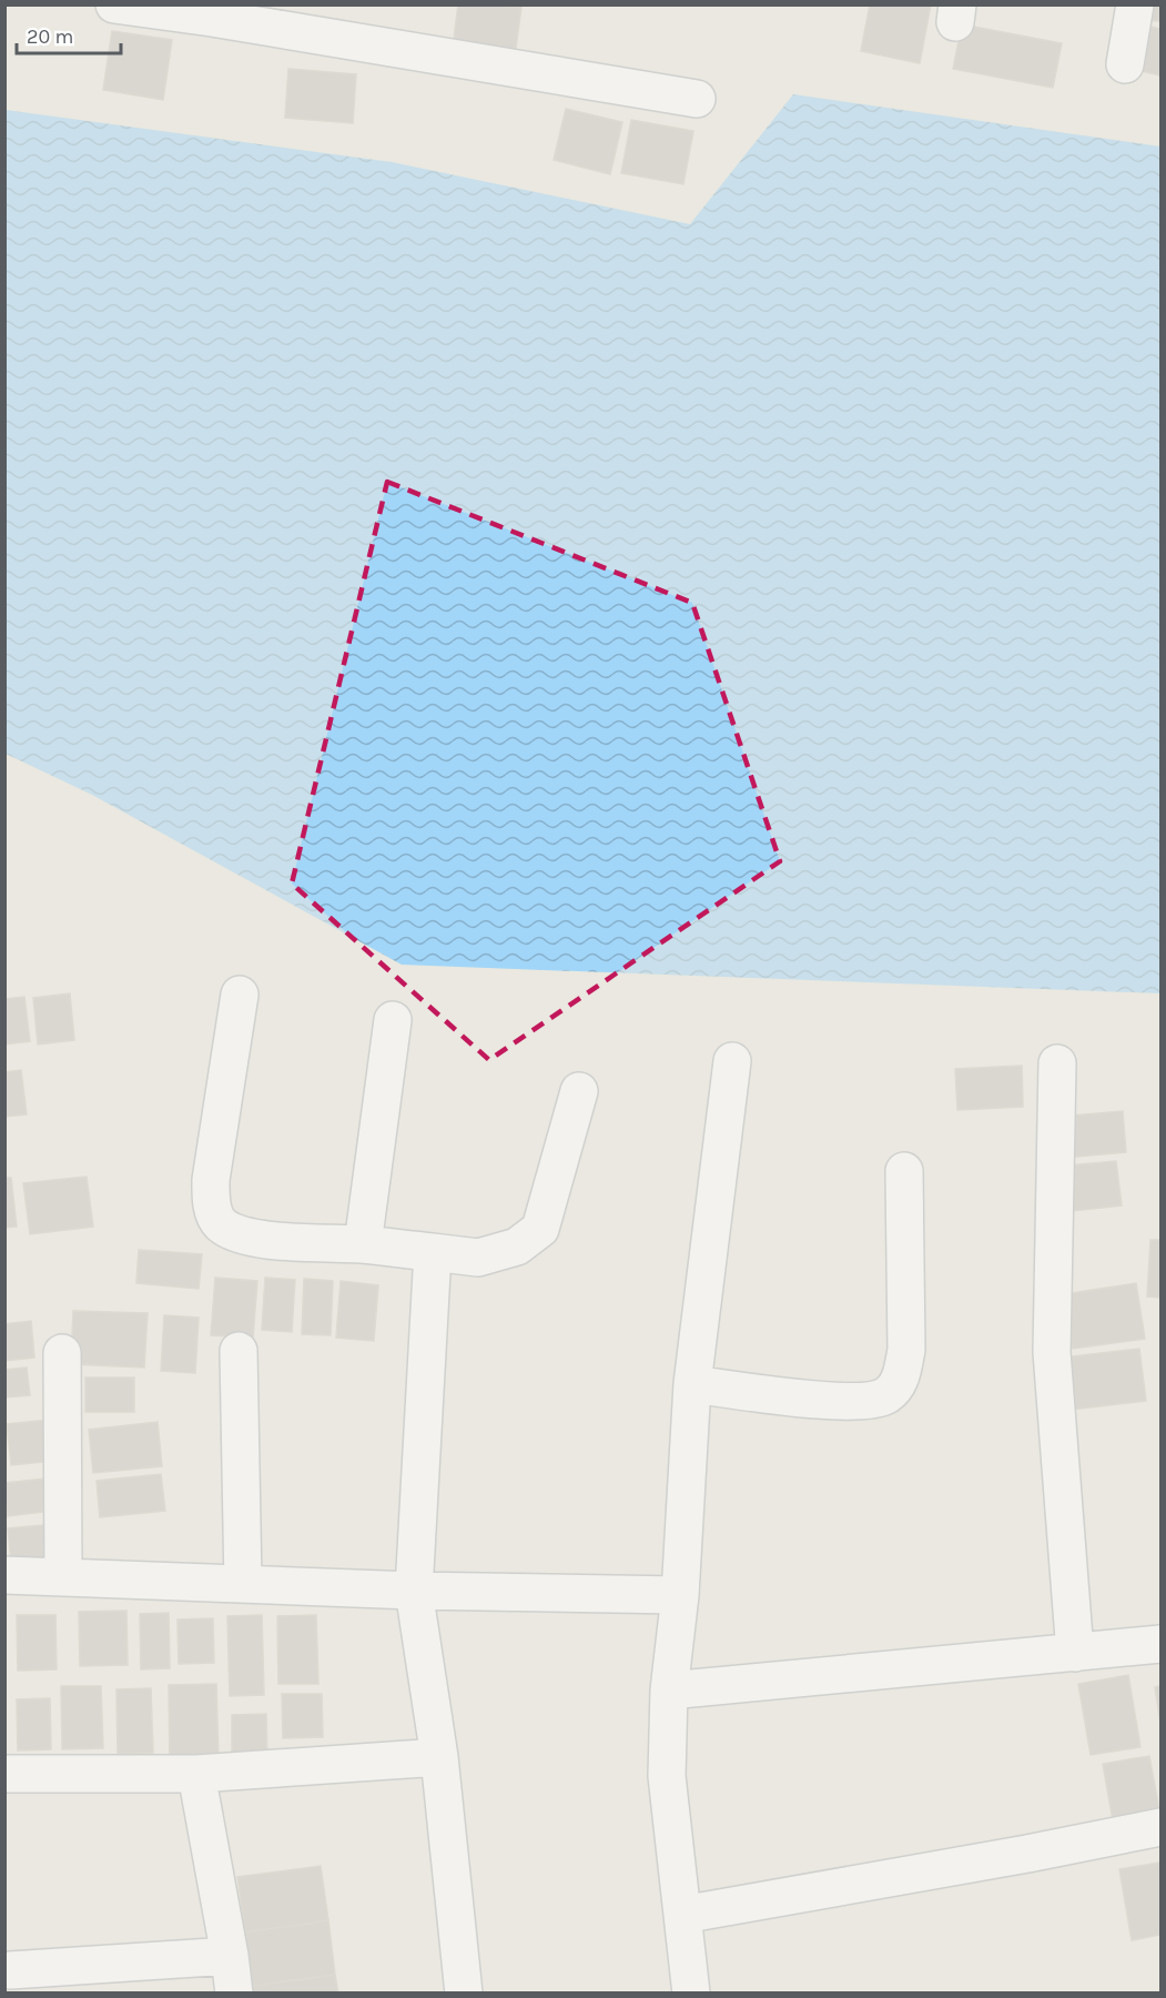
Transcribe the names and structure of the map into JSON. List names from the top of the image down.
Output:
{
  "scale_bar": "20 m"
}
